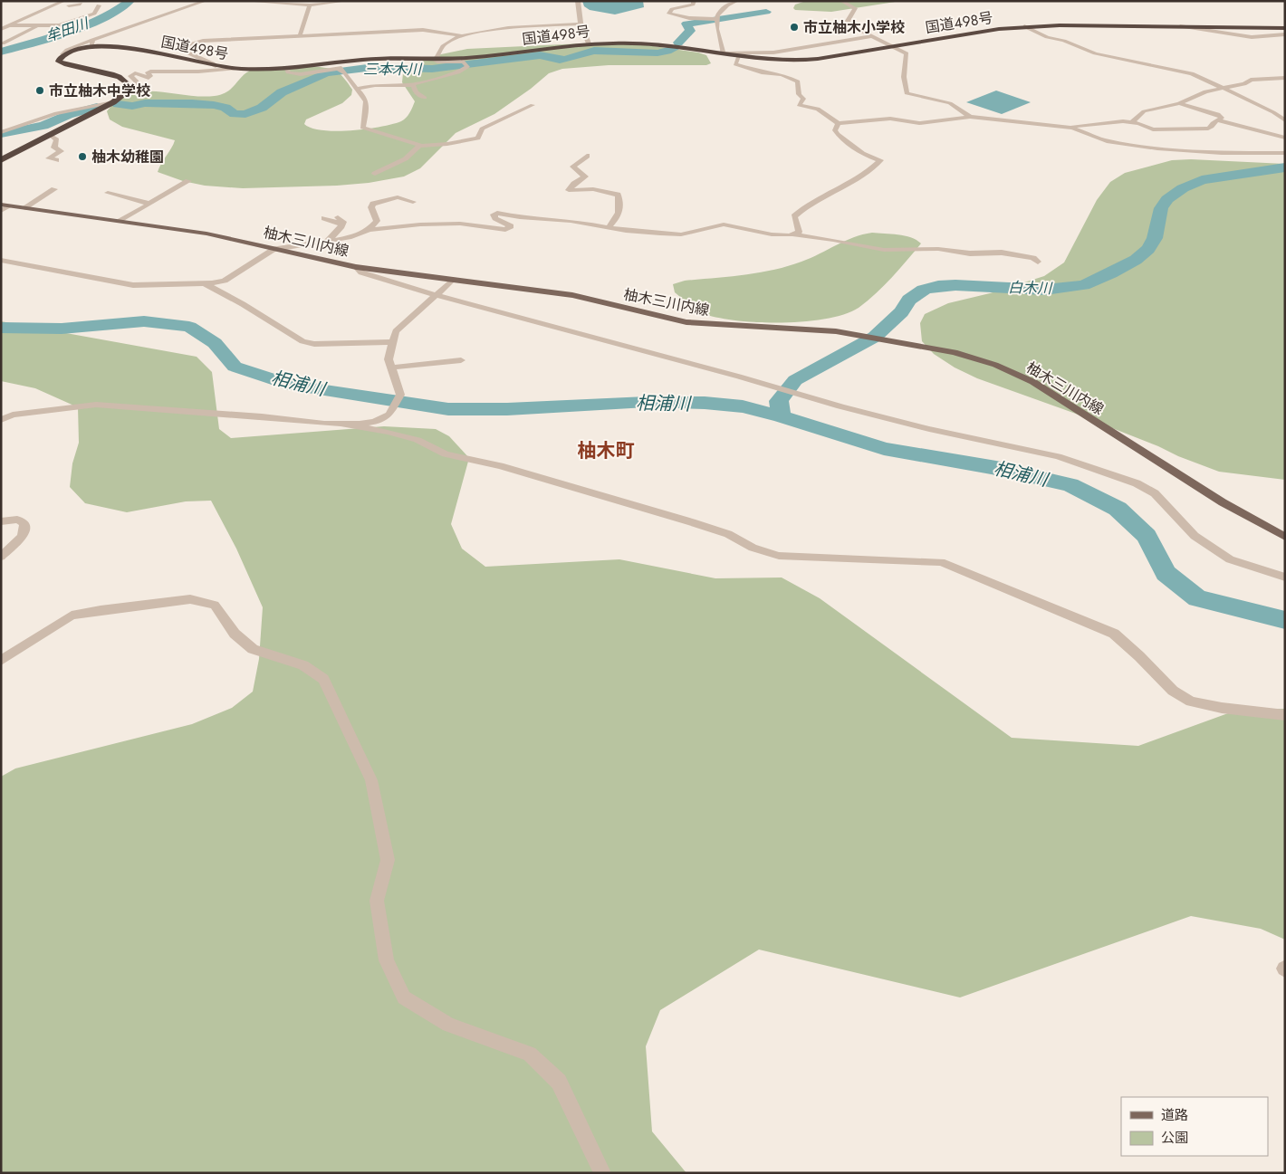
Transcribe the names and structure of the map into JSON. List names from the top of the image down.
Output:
{
  "streets": {
    "highway": ["国道498号"],
    "main road": ["柚木三川内線"]
  },
  "districts": ["柚木町"],
  "water": [
    "牟田川",
    "三本木川",
    "白木川",
    "相浦川"
  ],
  "places": ["市立柚木小学校", "市立柚木中学校", "柚木幼稚園"],
  "legend": ["道路", "公園"]
}
